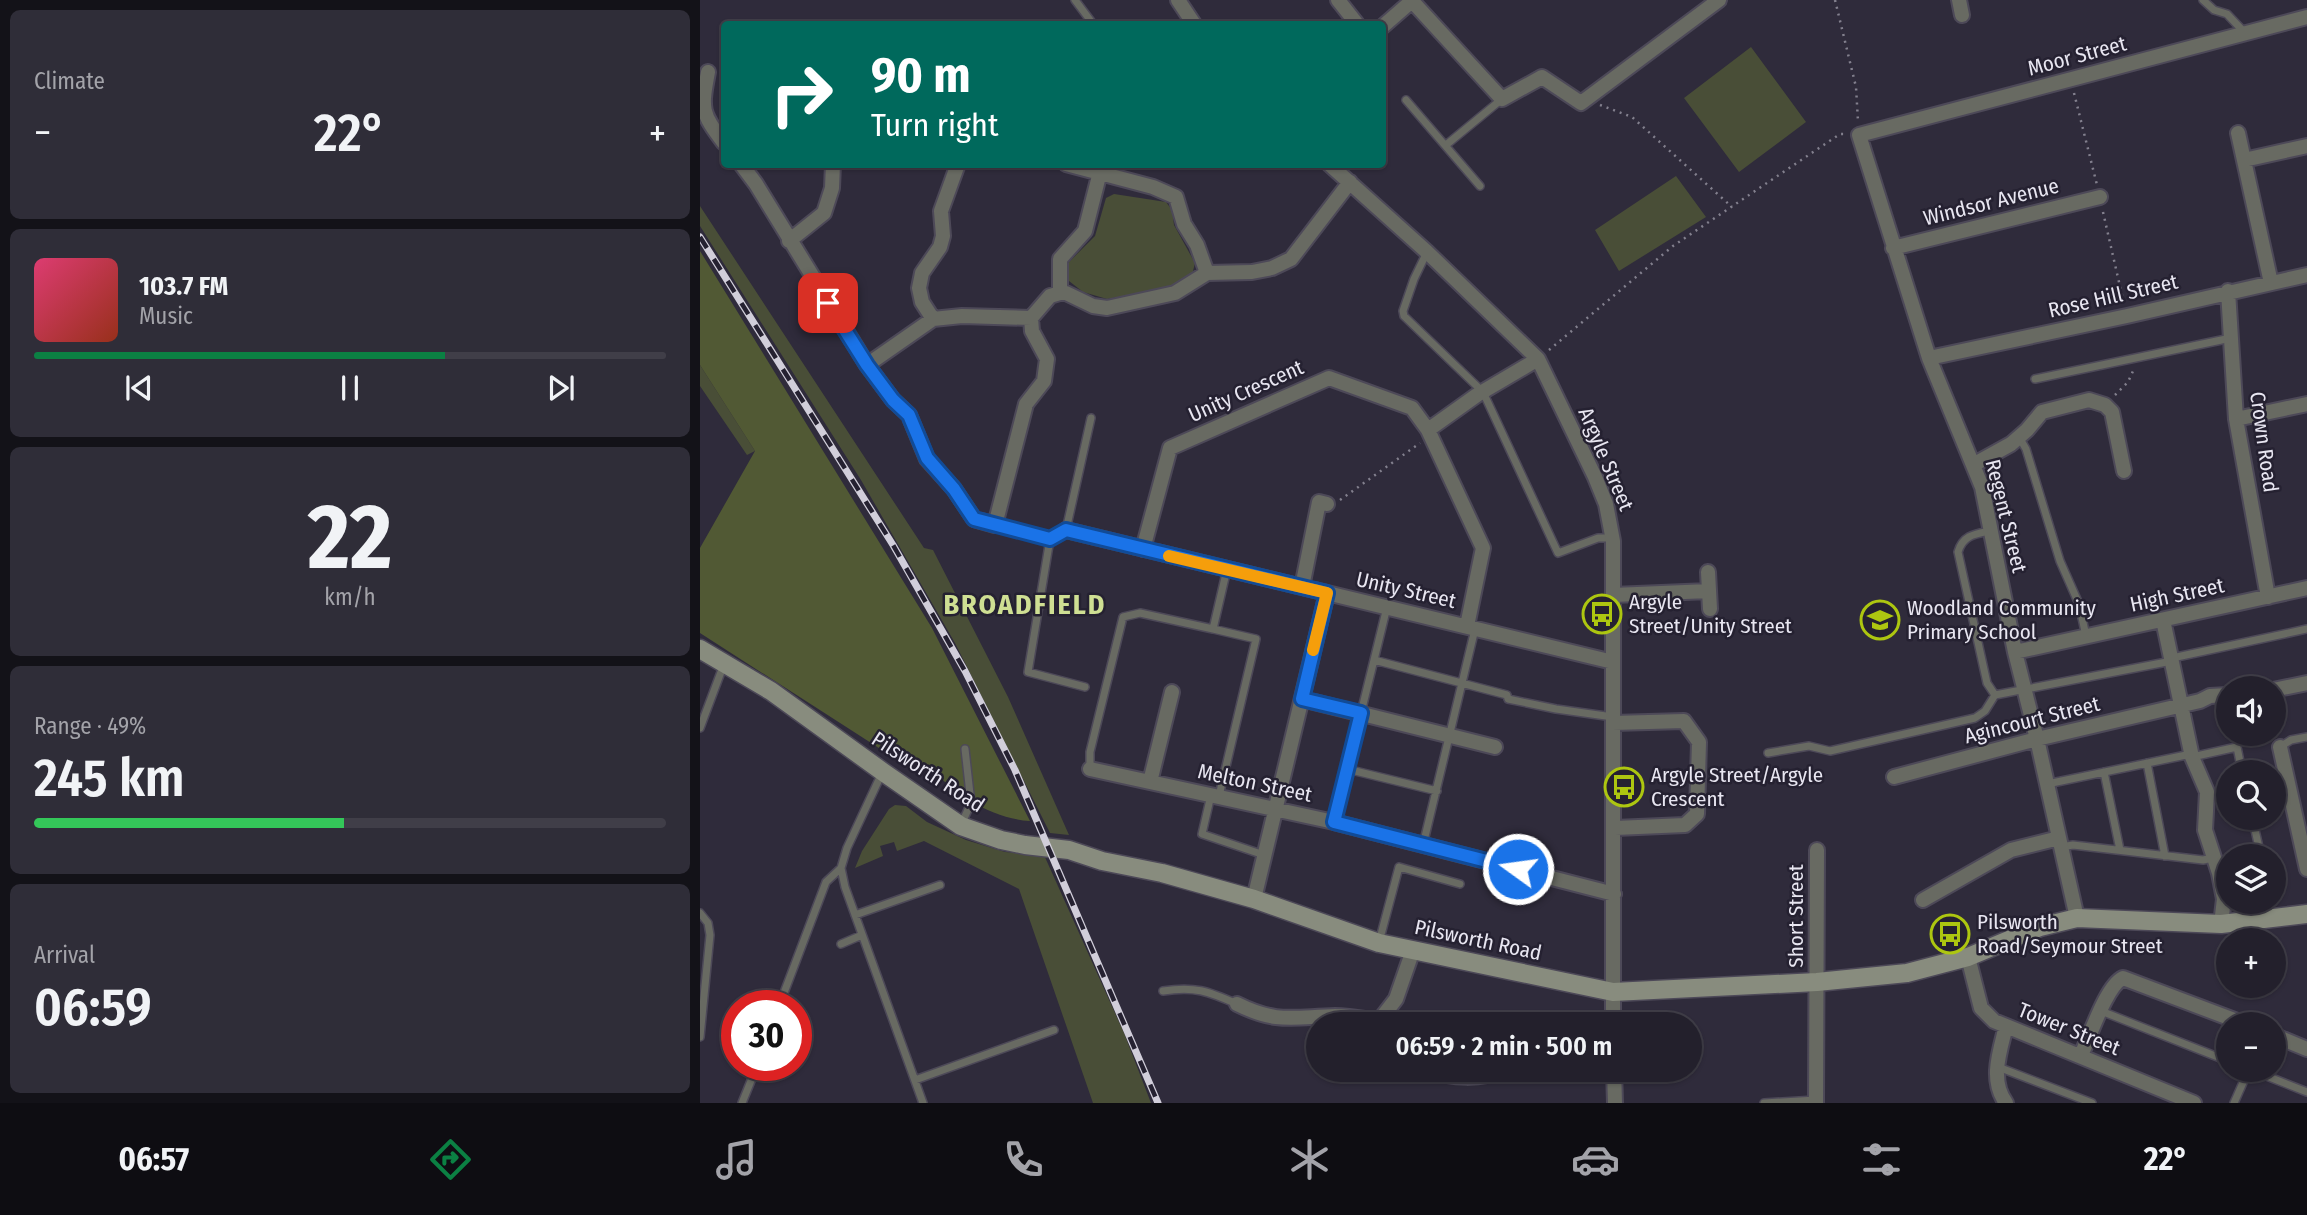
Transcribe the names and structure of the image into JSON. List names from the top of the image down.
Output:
{
  "streets": {
    "street": [
      "Moor Street",
      "Windsor Avenue",
      "Rose Hill Street",
      "Unity Crescent",
      "Crown Road",
      "Argyle Street",
      "Regent Street",
      "Unity Street",
      "High Street",
      "Agincourt Street",
      "Pilsworth Road",
      "Melton Street",
      "Short Street",
      "Tower Street"
    ]
  },
  "crossings": [
    ["Moor Street", "Regent Street"],
    ["Windsor Avenue", "Regent Street"],
    ["Rose Hill Street", "Crown Road"],
    ["Rose Hill Street", "Regent Street"],
    ["Unity Crescent", "Unity Street"],
    ["Crown Road", "High Street"],
    ["Argyle Street", "Unity Street"],
    ["Argyle Street", "Pilsworth Road"],
    ["Argyle Street", "Melton Street"],
    ["Regent Street", "High Street"],
    ["Regent Street", "Agincourt Street"],
    ["Regent Street", "Pilsworth Road"],
    ["Pilsworth Road", "Short Street"],
    ["Pilsworth Road", "Tower Street"]
  ],
  "districts": ["BROADFIELD"],
  "places": {
    "bus stop": ["Argyle Street/Unity Street", "Argyle Street/Argyle Crescent", "Pilsworth Road/Seymour Street"],
    "school or university": ["Woodland Community Primary School"]
  },
  "page": {
    "tile": [
      "Climate",
      ["22", "km/h"],
      ["Range · 49%", "245 km"],
      ["Arrival", "06:59"]
    ],
    "turn": ["90 m", "Turn right"],
    "heat": ["−", "22°", "+"],
    "song": ["103.7 FM", "Music"],
    "map_buttons": ["+", "−"],
    "limit": "30",
    "trip": "06:59 · 2 min · 500 m",
    "tabs": ["06:57", "22°"]
  }
}
